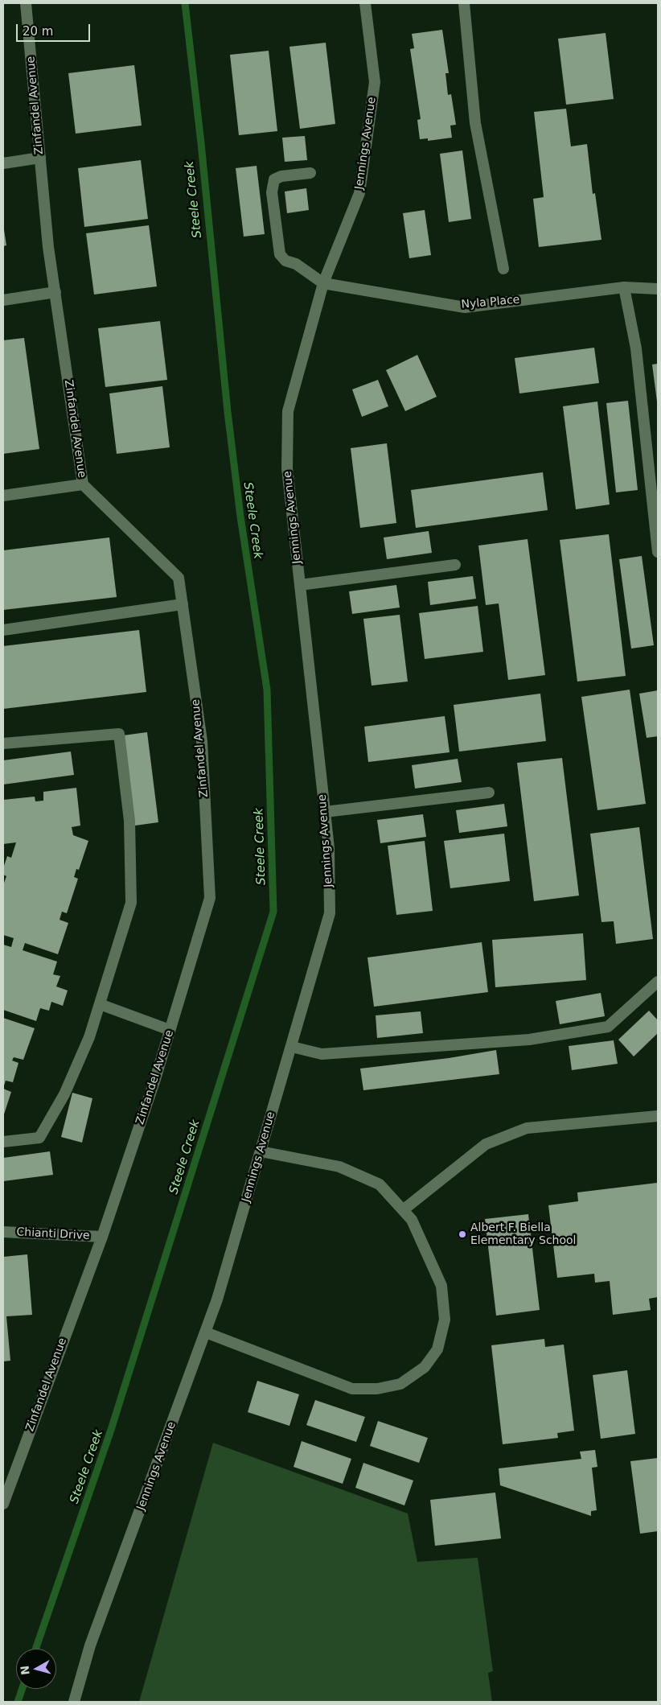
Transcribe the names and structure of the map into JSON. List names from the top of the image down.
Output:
{
  "streets": {
    "street": [
      "Zinfandel Avenue",
      "Jennings Avenue",
      "Nyla Place",
      "Chianti Drive"
    ]
  },
  "crossings": [
    ["Zinfandel Avenue", "Chianti Drive"],
    ["Jennings Avenue", "Nyla Place"]
  ],
  "water": ["Steele Creek"],
  "places": ["Albert F. Biella Elementary School"],
  "scale_bar": "20 m",
  "north": "left"
}
